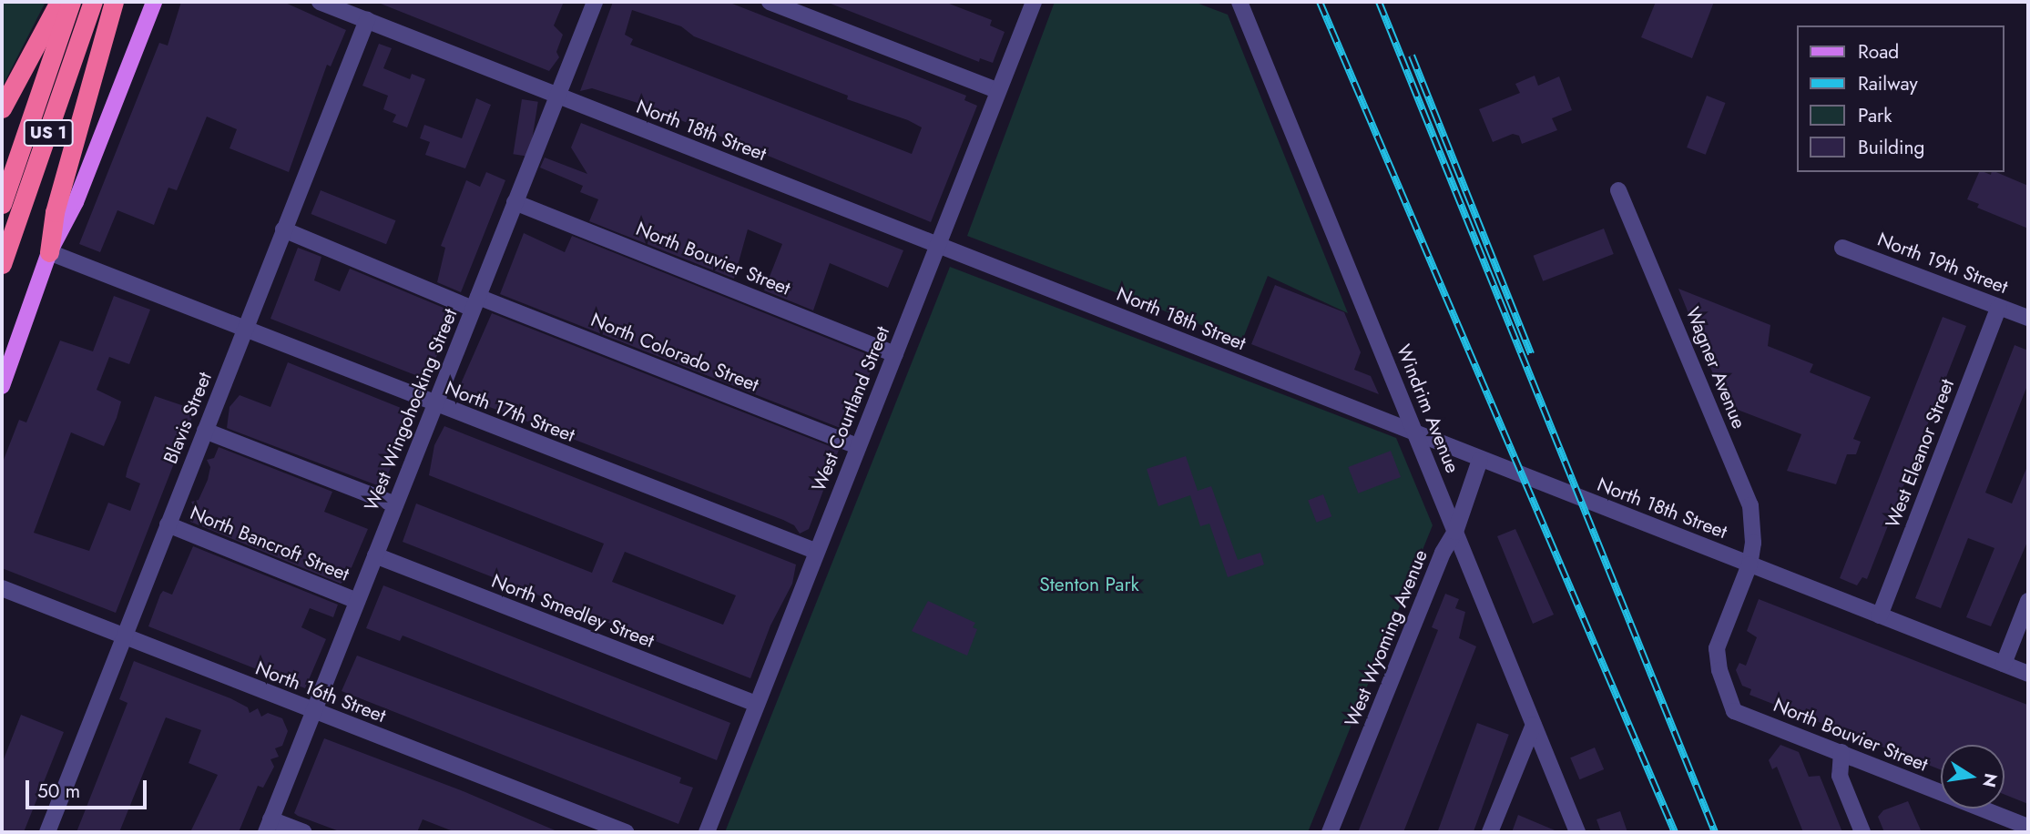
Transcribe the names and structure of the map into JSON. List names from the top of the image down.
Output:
{
  "streets": {
    "highway": ["US 1"],
    "street": [
      "North 18th Street",
      "North Bouvier Street",
      "North 19th Street",
      "North Colorado Street",
      "Wagner Avenue",
      "West Courtland Street",
      "Windrim Avenue",
      "West Wingohocking Street",
      "North 17th Street",
      "Blavis Street",
      "West Eleanor Street",
      "North Bancroft Street",
      "North Smedley Street",
      "West Wyoming Avenue",
      "North 16th Street"
    ]
  },
  "crossings": [
    ["North 18th Street", "Wagner Avenue"],
    ["North 18th Street", "West Courtland Street"],
    ["North 18th Street", "Windrim Avenue"],
    ["North 18th Street", "West Wingohocking Street"],
    ["North 18th Street", "Blavis Street"],
    ["North 18th Street", "West Eleanor Street"],
    ["North 18th Street", "West Wyoming Avenue"],
    ["North Bouvier Street", "Wagner Avenue"],
    ["North Bouvier Street", "West Courtland Street"],
    ["North Bouvier Street", "West Wingohocking Street"],
    ["North 19th Street", "West Eleanor Street"],
    ["North Colorado Street", "West Courtland Street"],
    ["North Colorado Street", "West Wingohocking Street"],
    ["North Colorado Street", "Blavis Street"],
    ["West Courtland Street", "North 17th Street"],
    ["West Courtland Street", "North Smedley Street"],
    ["Windrim Avenue", "West Wyoming Avenue"],
    ["West Wingohocking Street", "North 17th Street"],
    ["West Wingohocking Street", "North Bancroft Street"],
    ["West Wingohocking Street", "North Smedley Street"],
    ["West Wingohocking Street", "North 16th Street"],
    ["North 17th Street", "Blavis Street"],
    ["Blavis Street", "North Bancroft Street"],
    ["Blavis Street", "North 16th Street"]
  ],
  "parks": ["Stenton Park"],
  "legend": [
    "Road",
    "Railway",
    "Park",
    "Building"
  ],
  "scale_bar": "50 m",
  "north": "right"
}
